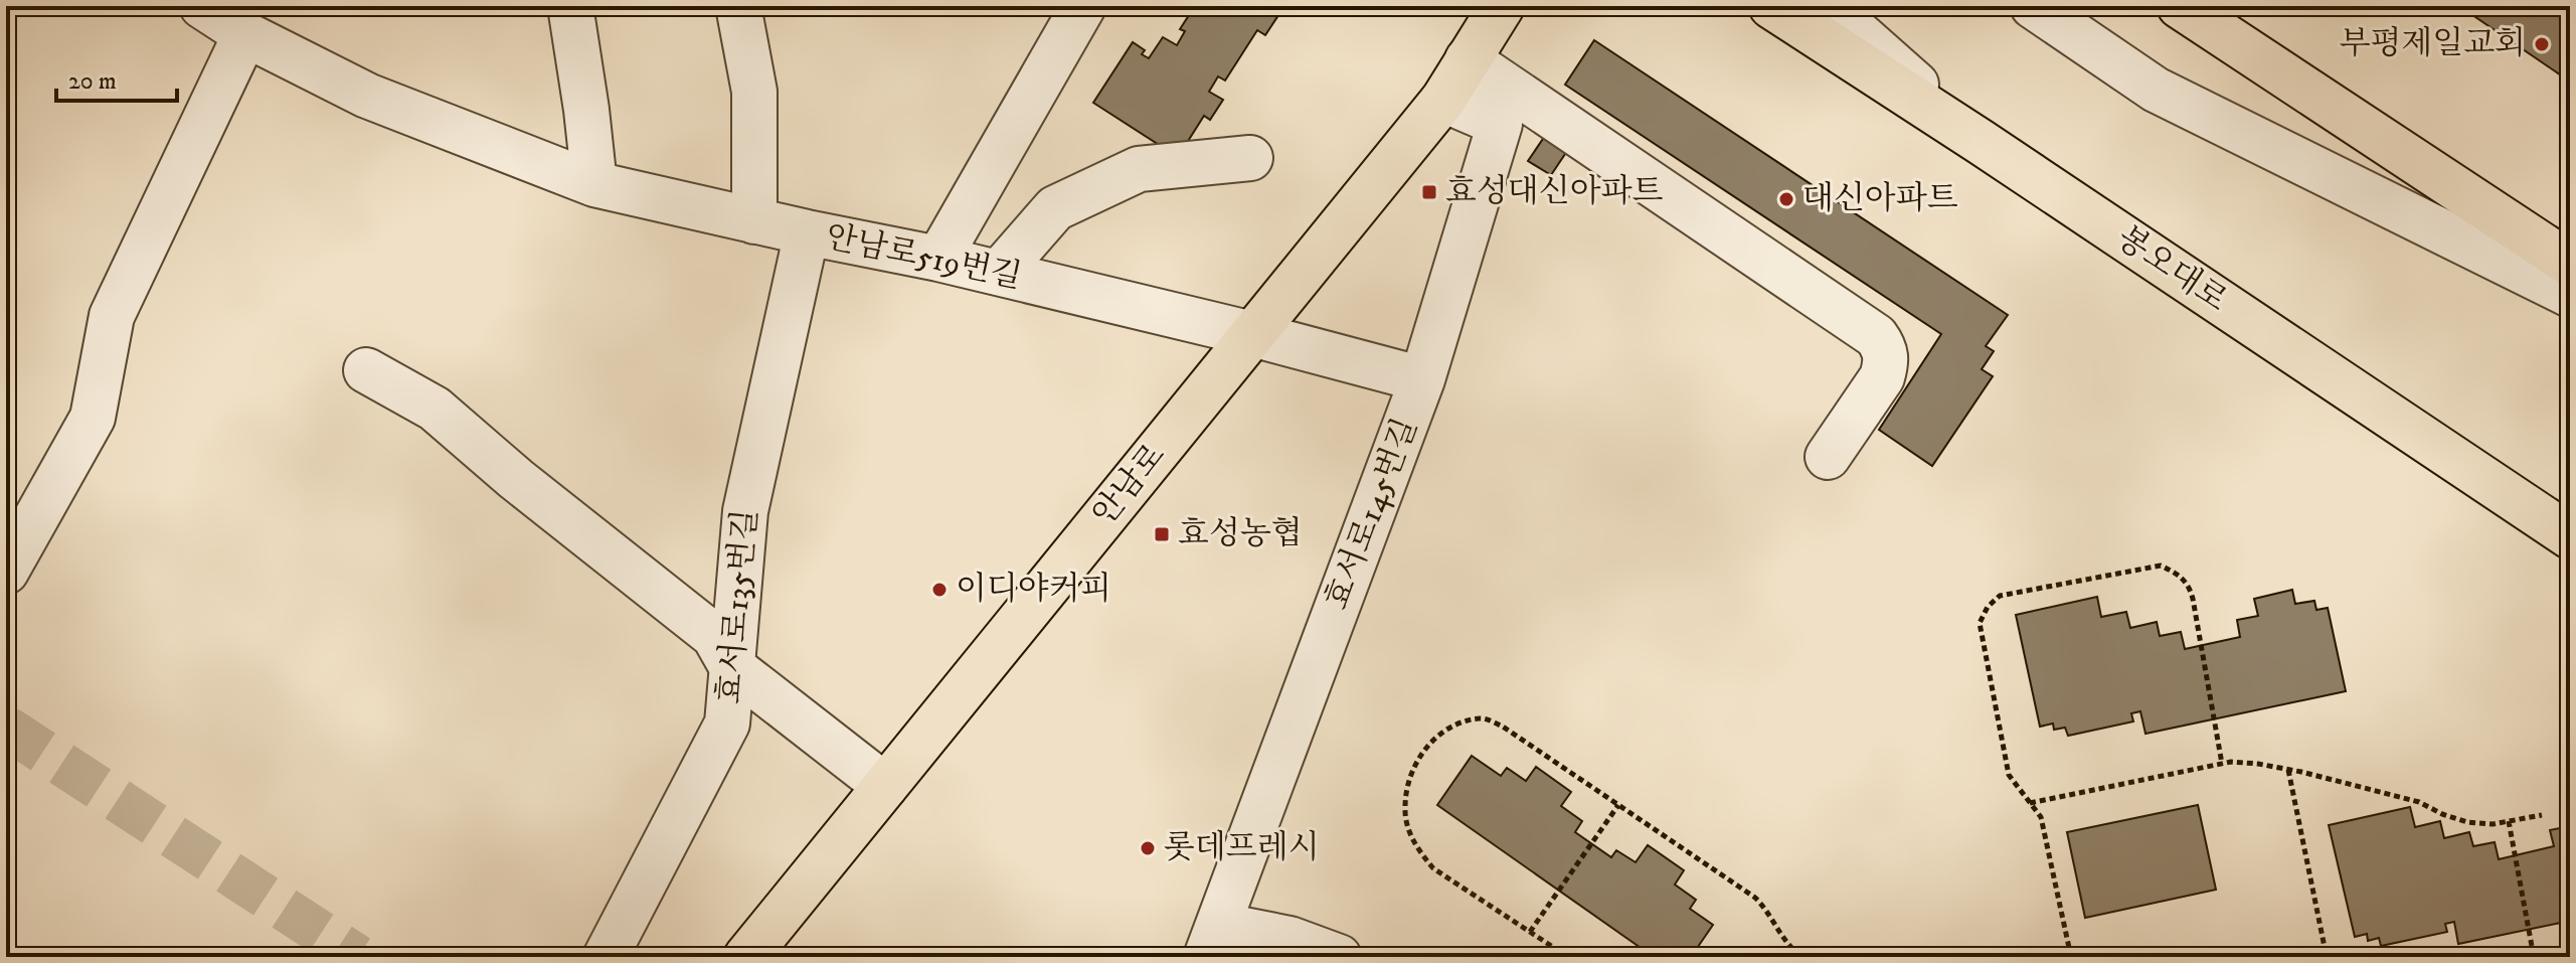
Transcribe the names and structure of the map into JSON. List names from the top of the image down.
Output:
{
  "streets": {
    "main road": ["봉오대로", "안남로"],
    "street": ["안남로519번길", "효서로145번길", "효서로135번길"]
  },
  "crossings": [
    ["안남로519번길", "안남로"],
    ["안남로519번길", "효서로145번길"],
    ["안남로519번길", "효서로135번길"],
    ["안남로", "효서로145번길"]
  ],
  "places": {
    "other": [
      "부평제일교회",
      "대신아파트",
      "이디야커피",
      "롯데프레시"
    ],
    "transit": ["효성대신아파트", "효성농협"]
  },
  "scale_bar": "20 m"
}
